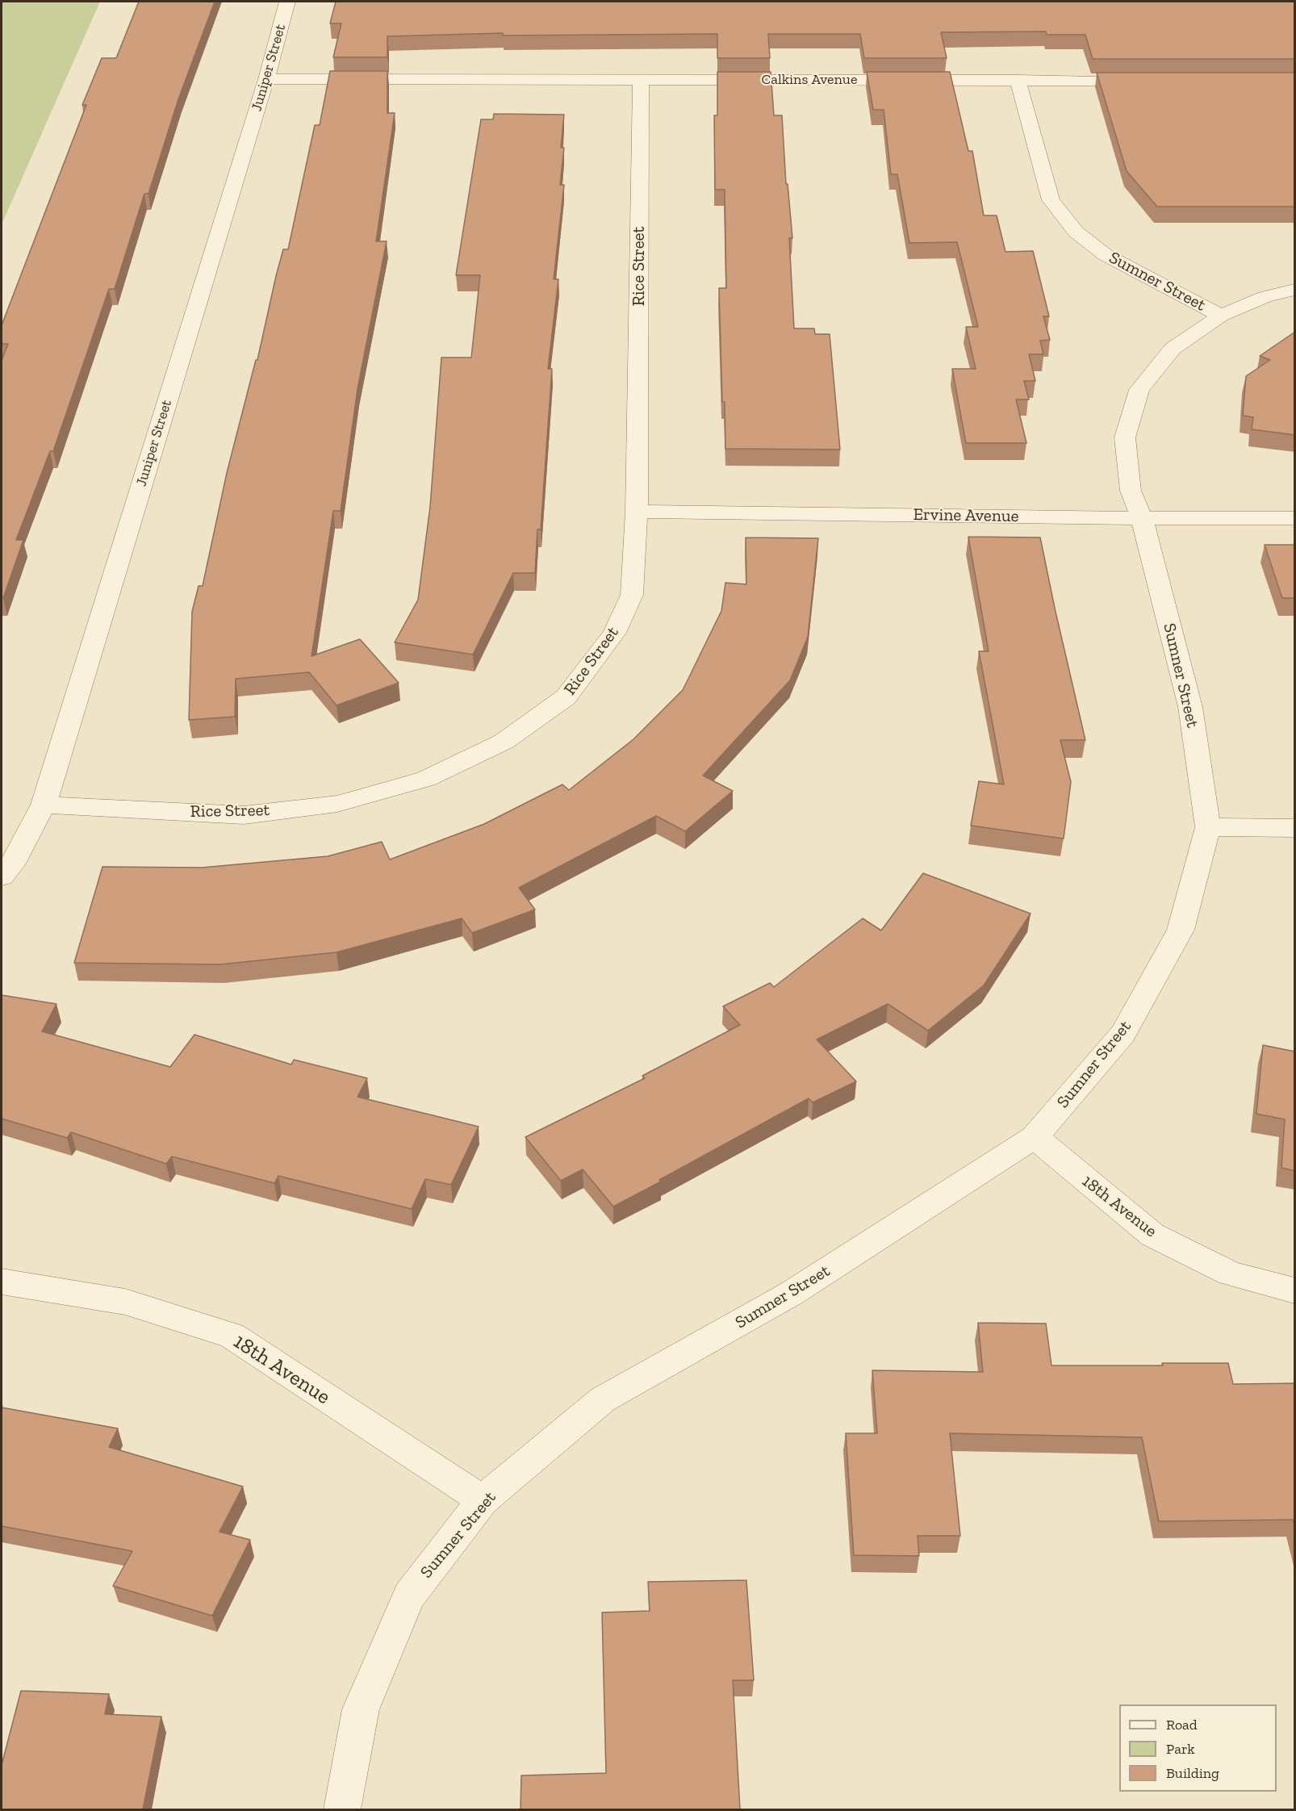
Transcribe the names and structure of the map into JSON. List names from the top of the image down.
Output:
{
  "streets": {
    "street": [
      "Juniper Street",
      "Calkins Avenue",
      "Rice Street",
      "Sumner Street",
      "Ervine Avenue",
      "18th Avenue"
    ]
  },
  "crossings": [
    ["Juniper Street", "Calkins Avenue"],
    ["Juniper Street", "Rice Street"],
    ["Calkins Avenue", "Rice Street"],
    ["Calkins Avenue", "Sumner Street"],
    ["Rice Street", "Ervine Avenue"],
    ["Sumner Street", "Ervine Avenue"],
    ["Sumner Street", "18th Avenue"]
  ],
  "legend": ["Road", "Park", "Building"]
}
